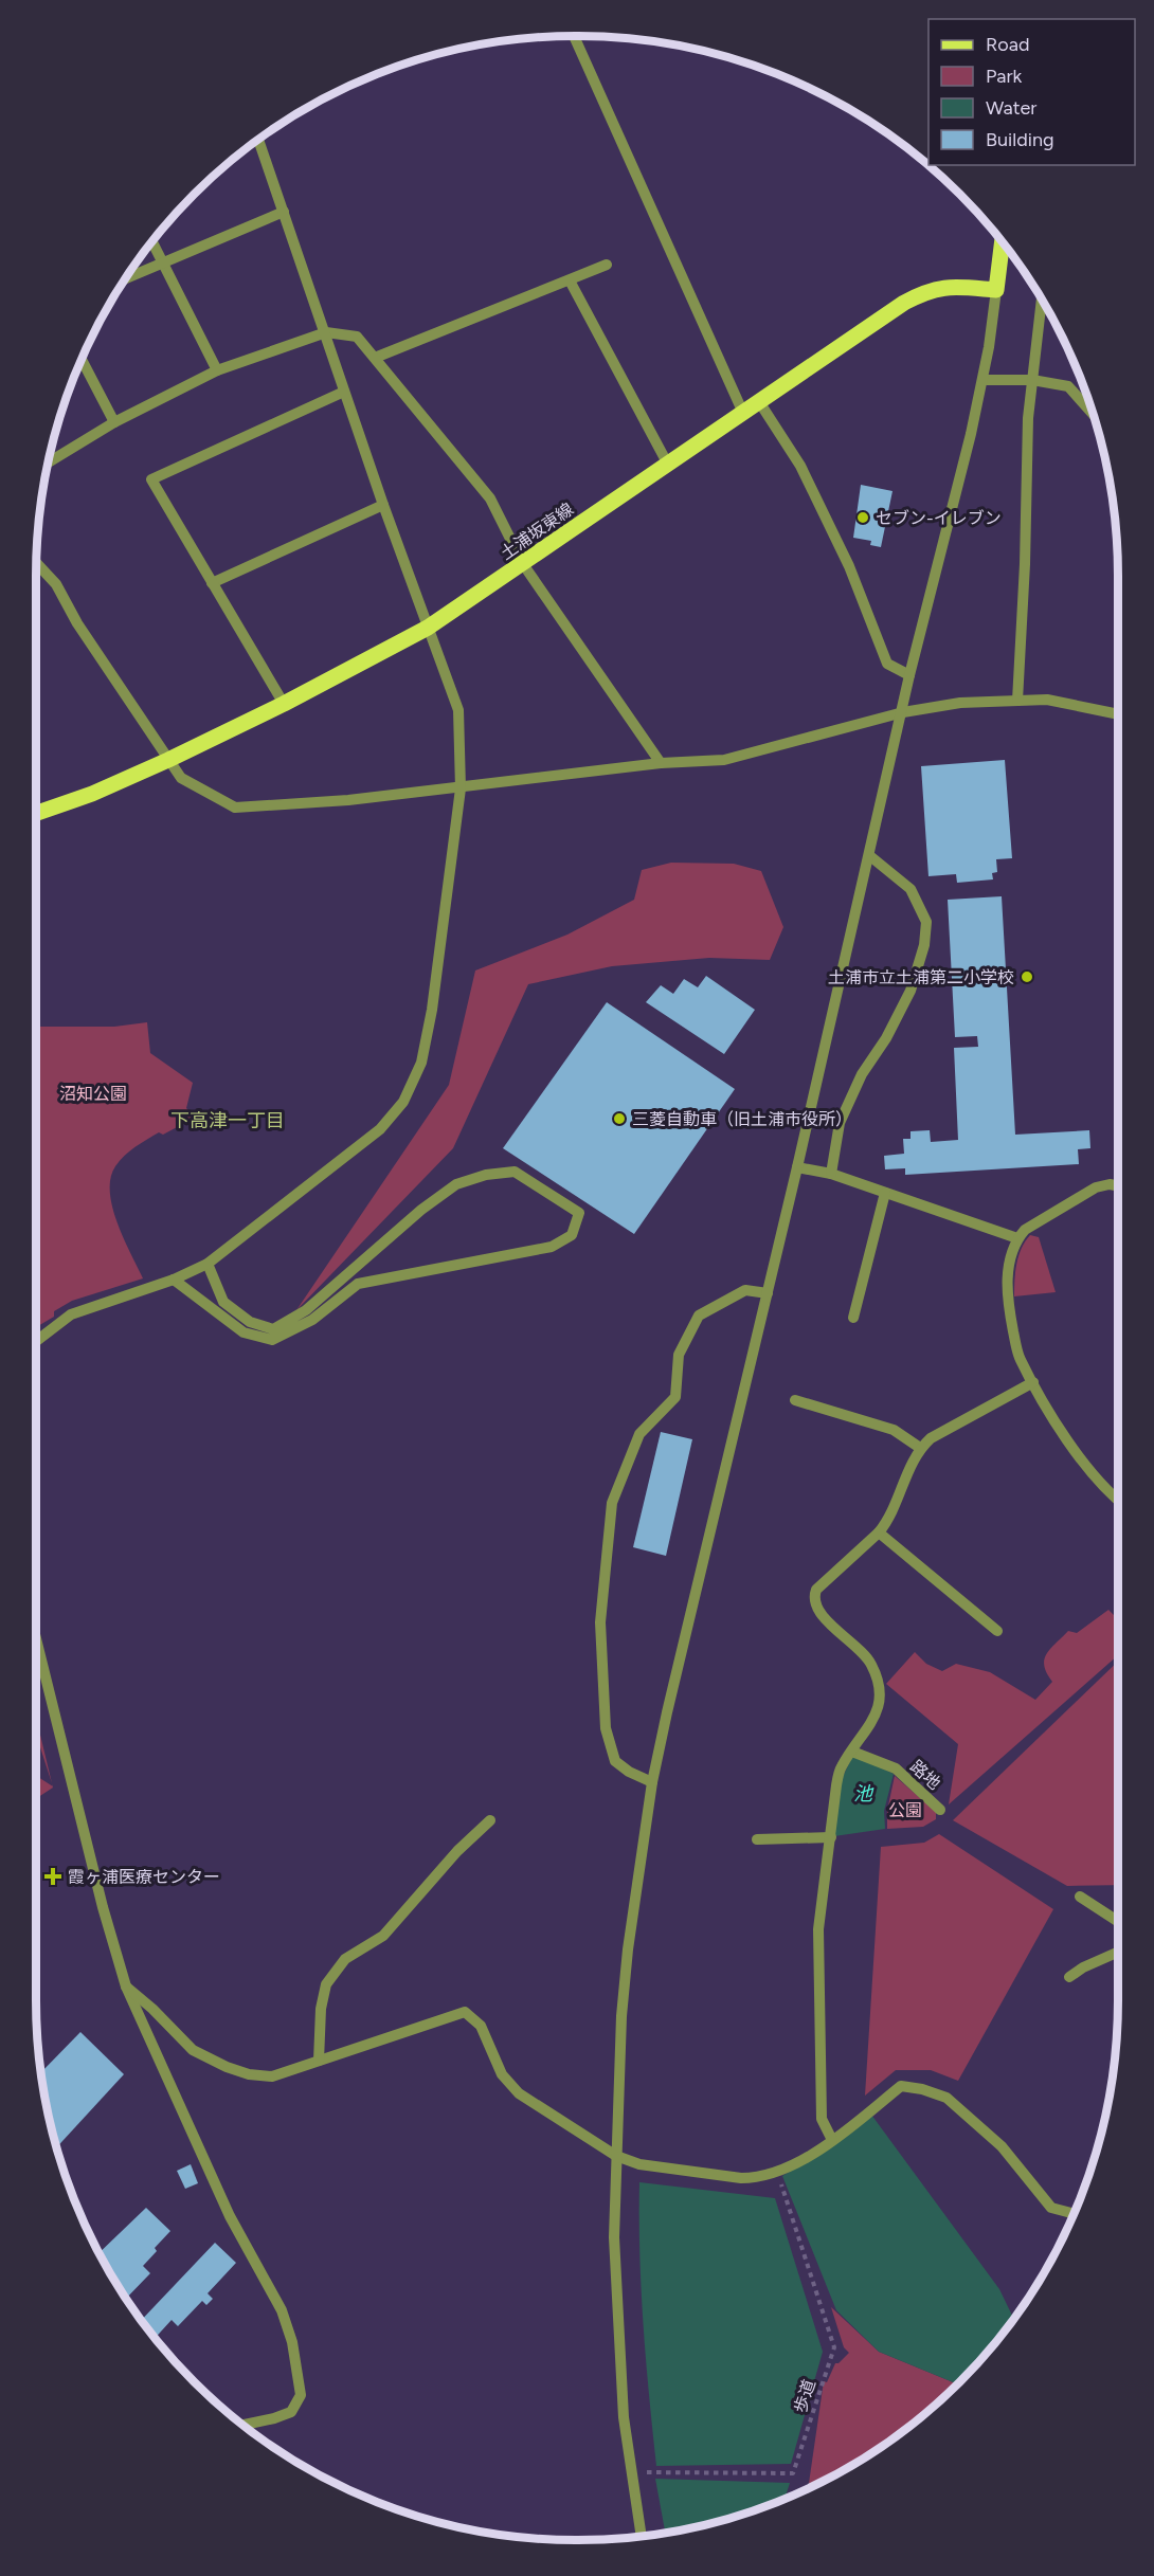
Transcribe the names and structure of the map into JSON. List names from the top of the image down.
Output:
{
  "streets": {
    "main road": ["土浦坂東線"],
    "street": ["路地"],
    "path": ["歩道"]
  },
  "districts": ["下高津一丁目"],
  "water": ["池"],
  "parks": ["沼知公園", "公園"],
  "places": {
    "other": ["セブン-イレブン", "土浦市立土浦第二小学校", "三菱自動車（旧土浦市役所）"],
    "health": ["霞ヶ浦医療センター"]
  },
  "legend": [
    "Road",
    "Park",
    "Water",
    "Building"
  ]
}
